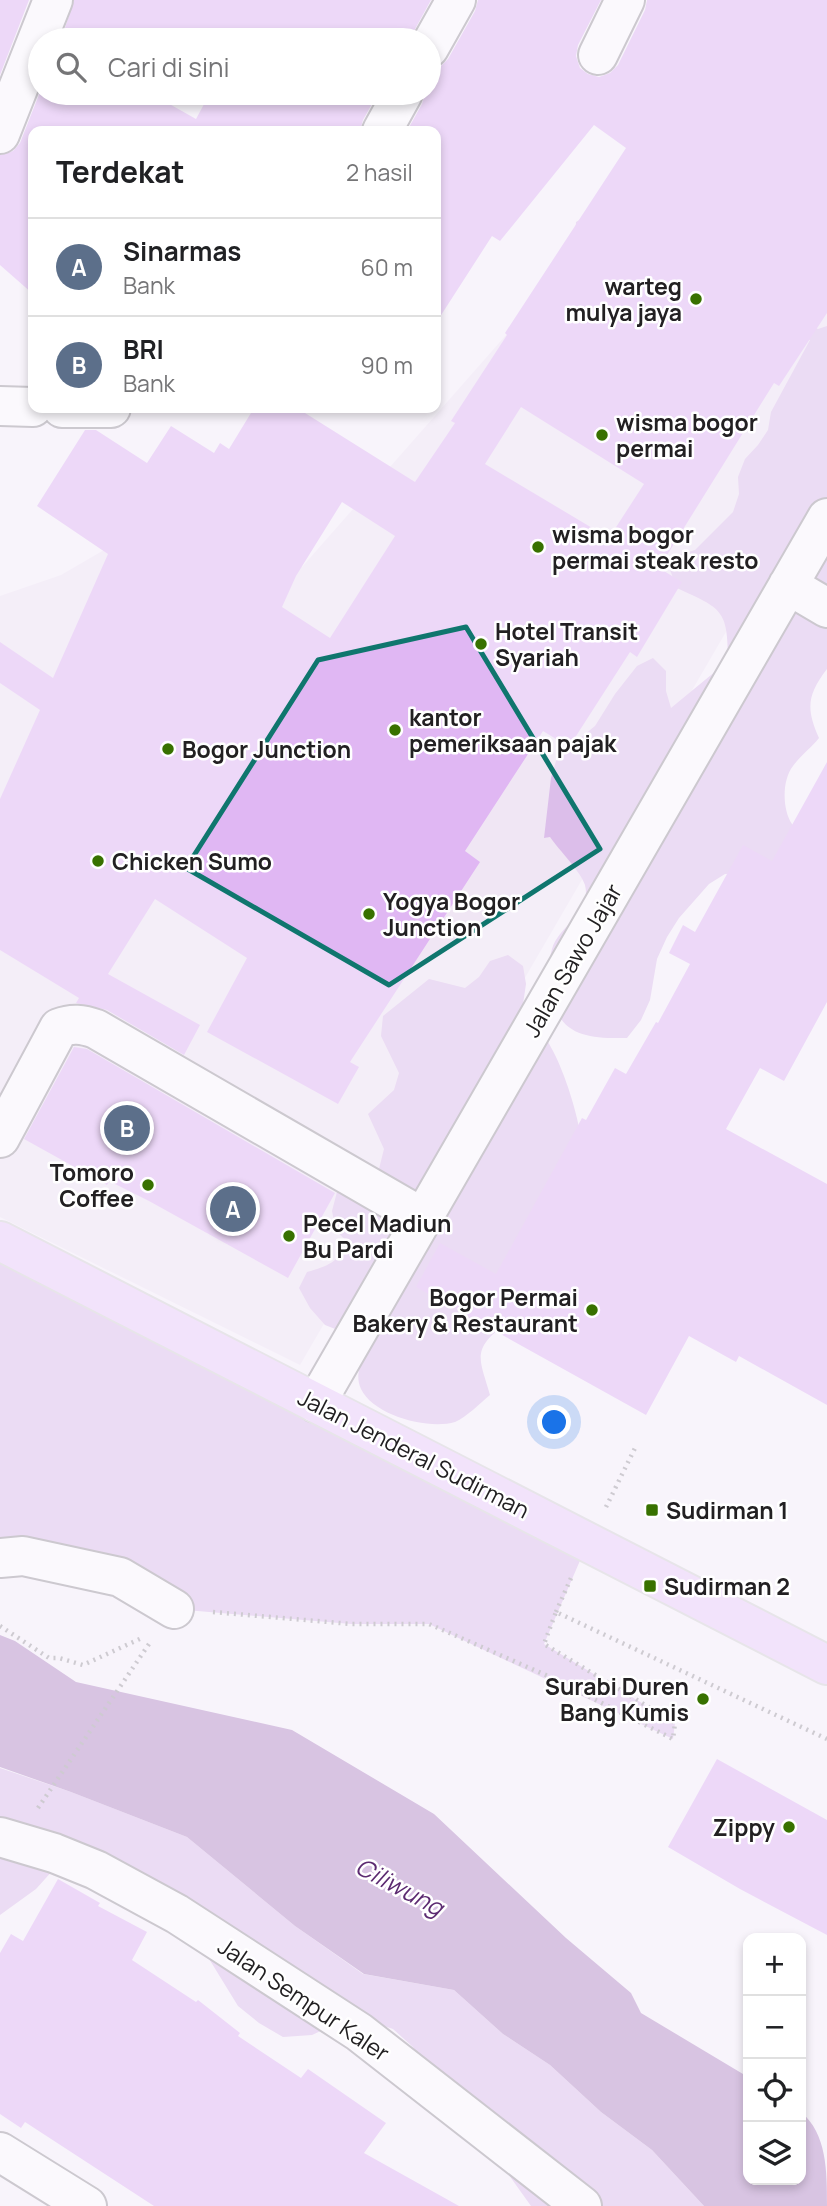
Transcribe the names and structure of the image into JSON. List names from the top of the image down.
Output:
{
  "streets": {
    "main road": ["Jalan Jenderal Sudirman"],
    "street": ["Jalan Sawo Jajar", "Jalan Sempur Kaler"]
  },
  "crossings": [
    ["Jalan Sawo Jajar", "Jalan Jenderal Sudirman"]
  ],
  "water": ["Ciliwung"],
  "places": {
    "other": [
      "warteg mulya jaya",
      "wisma bogor permai",
      "wisma bogor permai steak resto",
      "Hotel Transit Syariah",
      "kantor pemeriksaan pajak",
      "Bogor Junction",
      "Chicken Sumo",
      "Yogya Bogor Junction",
      "Tomoro Coffee",
      "Pecel Madiun Bu Pardi",
      "Bogor Permai Bakery & Restaurant",
      "Surabi Duren Bang Kumis",
      "Zippy"
    ],
    "transit": ["Sudirman 1", "Sudirman 2"]
  },
  "page": {
    "search": "Cari di sini",
    "heading": ["Terdekat", "2 hasil"],
    "list": [
      {
        "mark": "A",
        "name": "Sinarmas",
        "note": "Bank",
        "value": "60 m"
      },
      {
        "mark": "B",
        "name": "BRI",
        "note": "Bank",
        "value": "90 m"
      }
    ],
    "pins": ["B", "A"],
    "map_buttons": ["+", "−"]
  }
}
